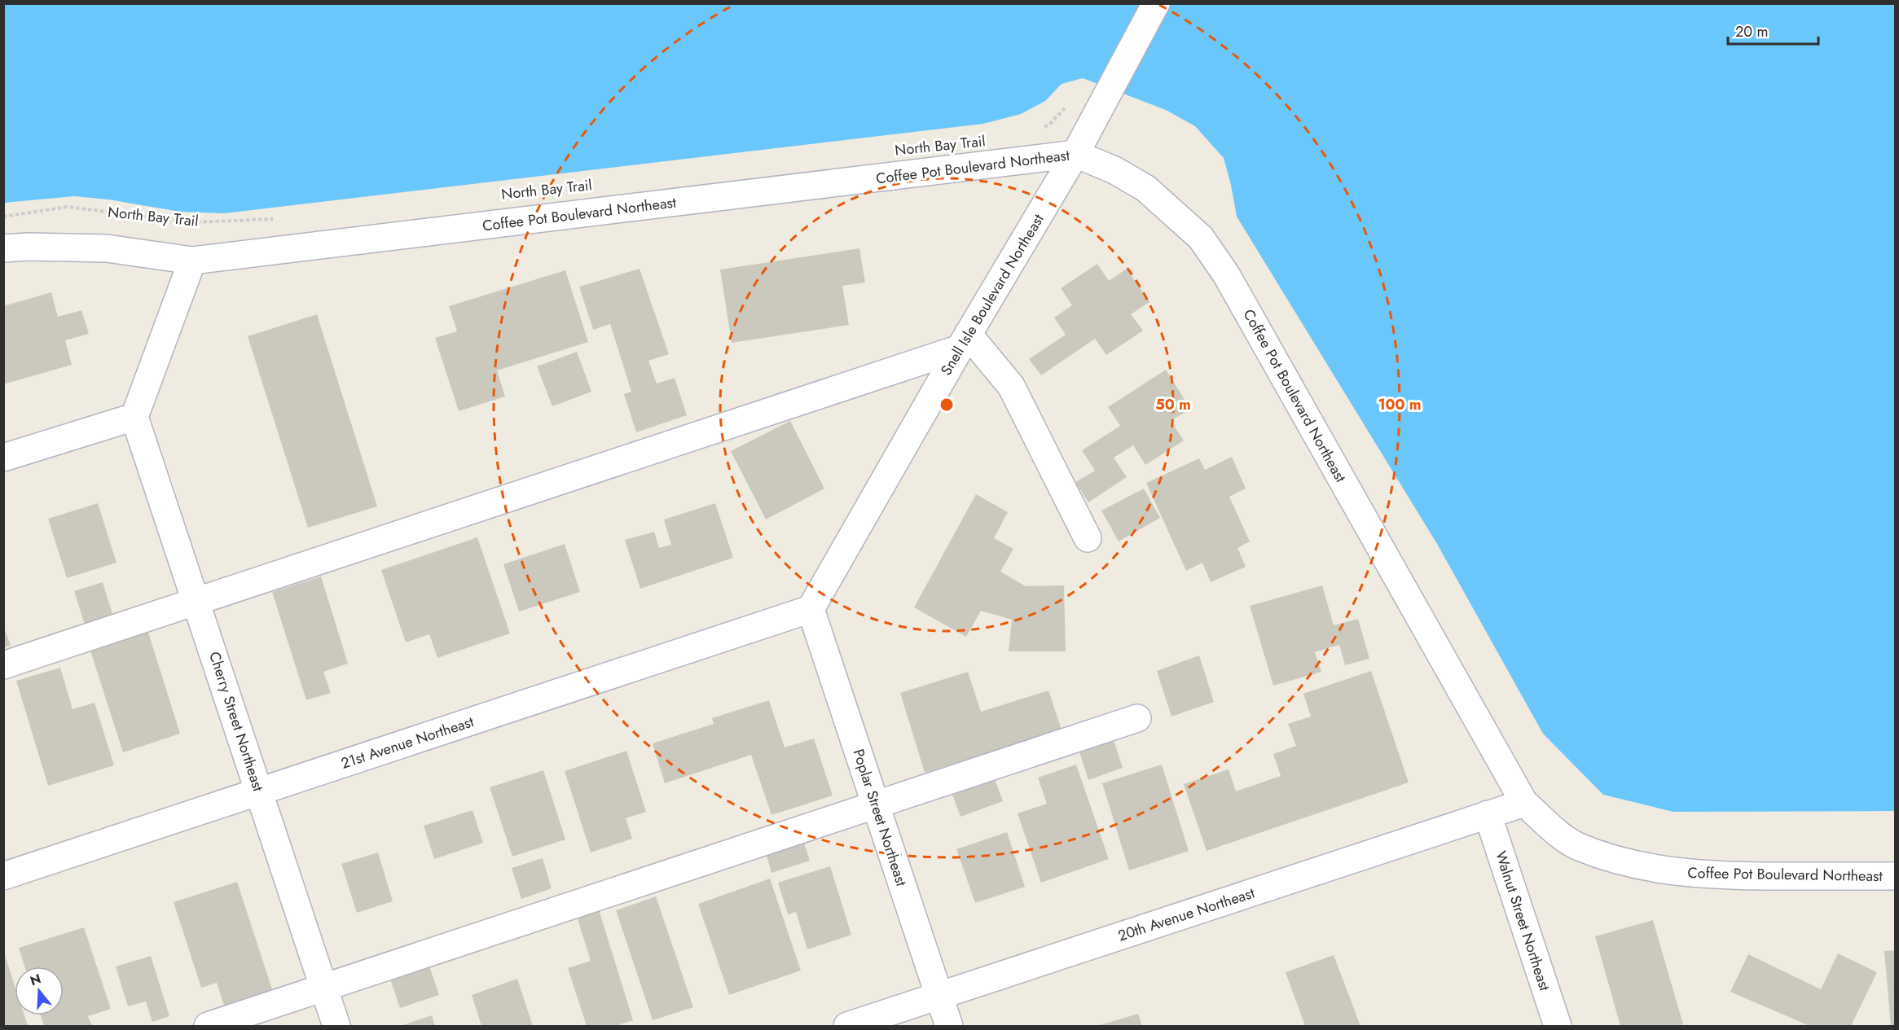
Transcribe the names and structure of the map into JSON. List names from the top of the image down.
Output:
{
  "streets": {
    "street": [
      "Coffee Pot Boulevard Northeast",
      "Snell Isle Boulevard Northeast",
      "Cherry Street Northeast",
      "21st Avenue Northeast",
      "Poplar Street Northeast",
      "20th Avenue Northeast",
      "Walnut Street Northeast"
    ],
    "path": ["North Bay Trail"]
  },
  "crossings": [
    ["Coffee Pot Boulevard Northeast", "Snell Isle Boulevard Northeast"],
    ["Coffee Pot Boulevard Northeast", "20th Avenue Northeast"],
    ["Snell Isle Boulevard Northeast", "21st Avenue Northeast"],
    ["Snell Isle Boulevard Northeast", "Poplar Street Northeast"],
    ["Cherry Street Northeast", "21st Avenue Northeast"],
    ["21st Avenue Northeast", "Poplar Street Northeast"],
    ["Poplar Street Northeast", "20th Avenue Northeast"],
    ["20th Avenue Northeast", "Walnut Street Northeast"]
  ],
  "scale_bar": "20 m",
  "north": "top",
  "rings": ["50 m", "100 m"]
}
